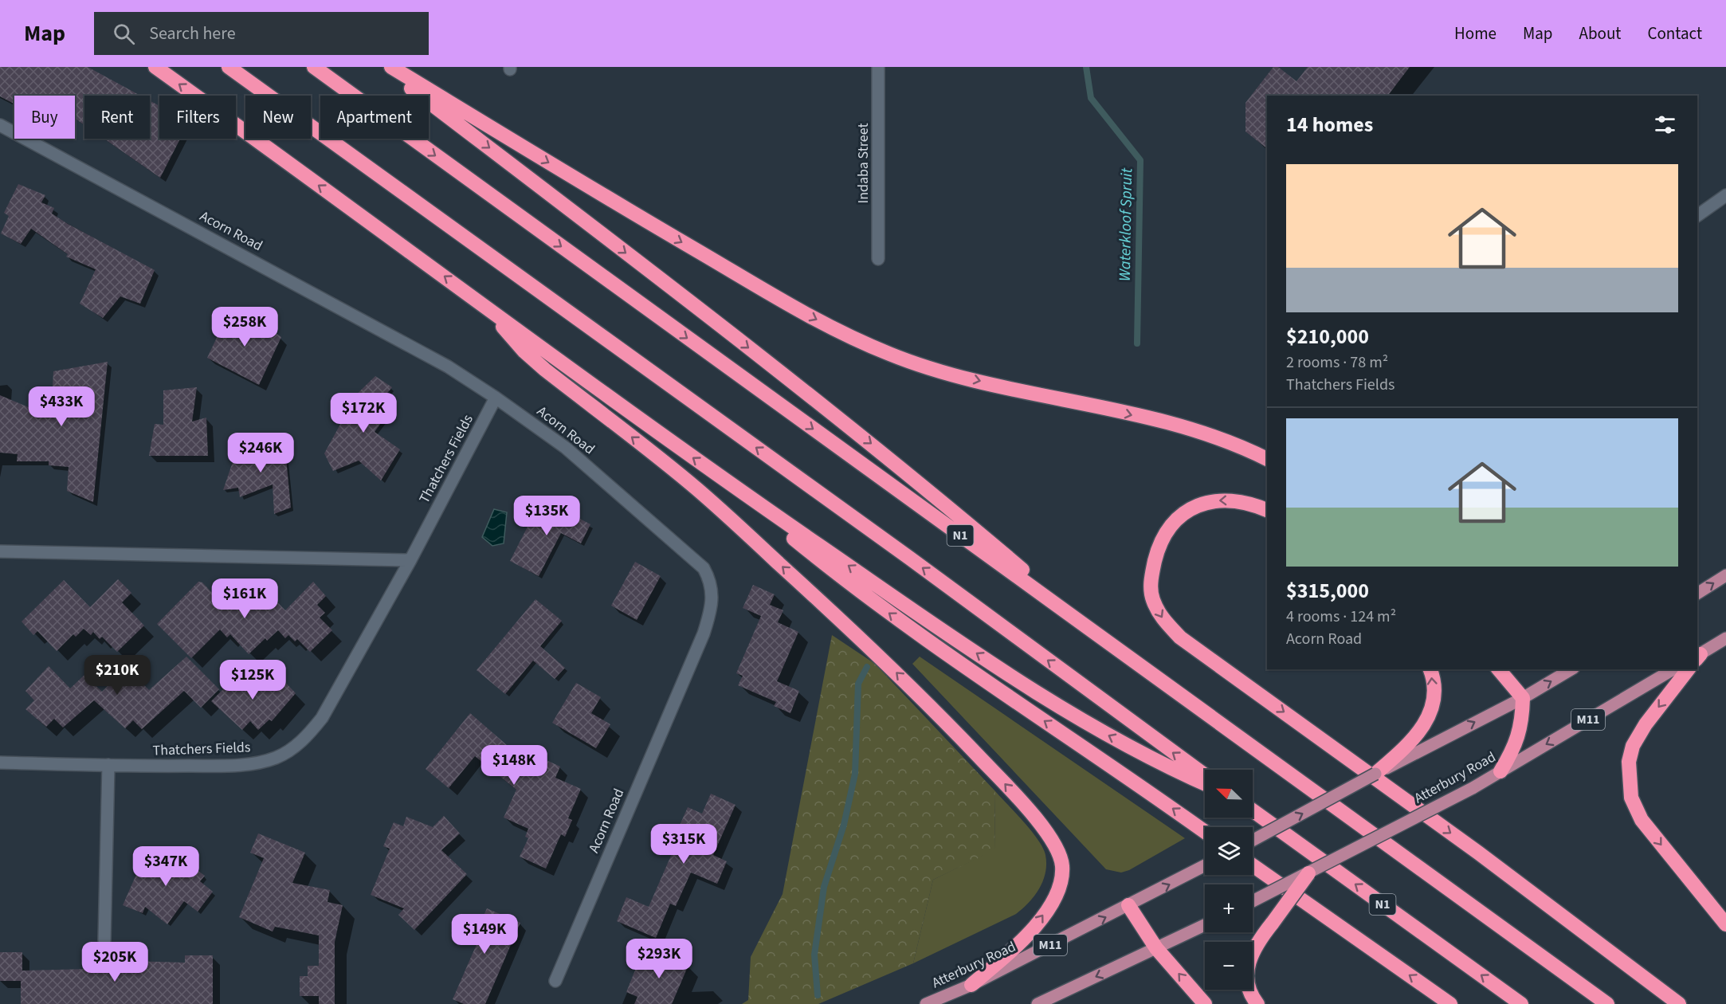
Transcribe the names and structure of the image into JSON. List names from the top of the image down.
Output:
{
  "streets": {
    "highway": ["N1"],
    "main road": ["M11", "Atterbury Road"],
    "street": ["Indaba Street", "Acorn Road", "Thatchers Fields"]
  },
  "crossings": [
    ["Acorn Road", "Thatchers Fields"]
  ],
  "water": ["Waterkloof Spruit"],
  "north": "top left",
  "page": {
    "header": "Map",
    "search": "Search here",
    "nav": [
      "Home",
      "Map",
      "About",
      "Contact"
    ],
    "chip": [
      "Buy",
      "Rent",
      "Filters",
      "New",
      "Apartment"
    ],
    "heading": "14 homes",
    "list": [
      {
        "name": "$210,000",
        "note": "2 rooms · 78 m² · Thatchers Fields"
      },
      {
        "name": "$315,000",
        "note": "4 rooms · 124 m² · Acorn Road"
      }
    ],
    "price": [
      "$258K",
      "$433K",
      "$172K",
      "$246K",
      "$135K",
      "$161K",
      "$210K",
      "$125K",
      "$148K",
      "$315K",
      "$347K",
      "$149K",
      "$293K",
      "$205K"
    ],
    "map_buttons": ["+", "−"]
  }
}
